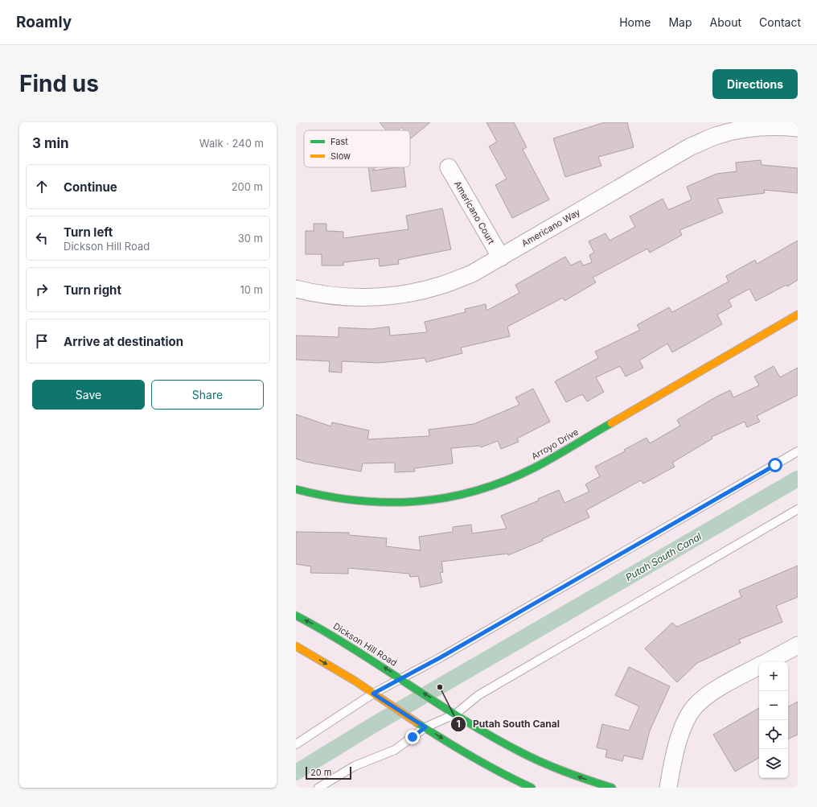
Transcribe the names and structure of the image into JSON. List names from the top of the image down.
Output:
{
  "streets": {
    "street": [
      "Americano Court",
      "Americano Way",
      "Arroyo Drive",
      "Dickson Hill Road"
    ]
  },
  "crossings": [
    ["Americano Court", "Americano Way"]
  ],
  "water": ["Putah South Canal"],
  "places": ["Putah South Canal"],
  "legend": ["Fast", "Slow"],
  "scale_bar": "20 m",
  "page": {
    "header": "Roamly",
    "nav": [
      "Home",
      "Map",
      "About",
      "Contact"
    ],
    "buttons": [
      "Directions",
      ["Save", "Share"]
    ],
    "title": "Find us",
    "heading": ["3 min", "Walk · 240 m"],
    "list": [
      ["Continue", "200 m"],
      ["Turn left", "Dickson Hill Road", "30 m"],
      ["Turn right", "10 m"],
      "Arrive at destination"
    ],
    "map_buttons": ["+", "−"],
    "scale": "20 m"
  }
}
